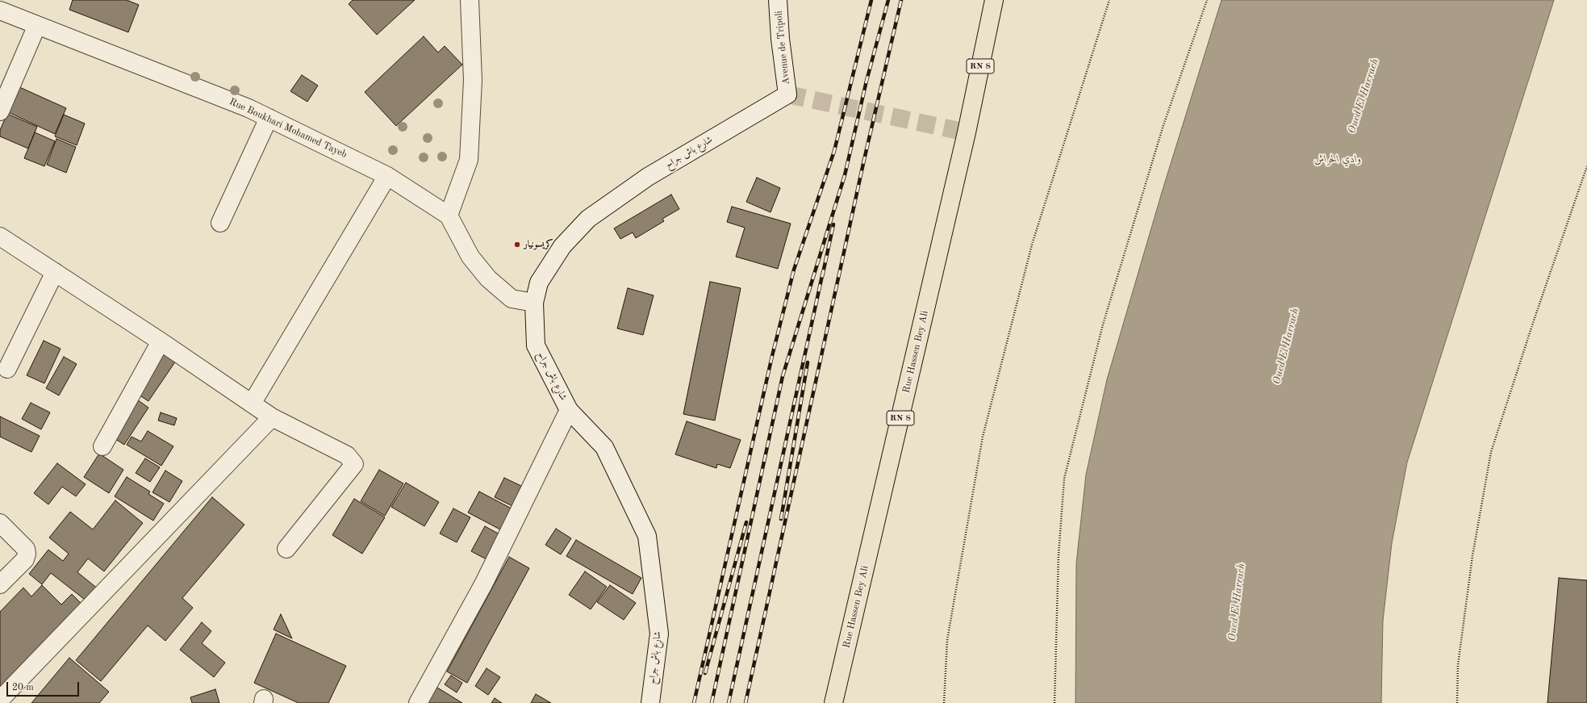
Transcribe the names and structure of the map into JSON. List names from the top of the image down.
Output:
{
  "streets": {
    "main road": ["RN 8", "Rue Hassen Bey Ali"],
    "street": ["Avenue de Tripoli", "Rue Boukhari Mohamed Tayeb", "شارع باش جراح"]
  },
  "crossings": [
    ["Avenue de Tripoli", "شارع باش جراح"],
    ["Rue Boukhari Mohamed Tayeb", "شارع باش جراح"]
  ],
  "water": ["Oued El Harrach", "وادي الحراش"],
  "places": ["كريسونيار"],
  "scale_bar": "20 m"
}
